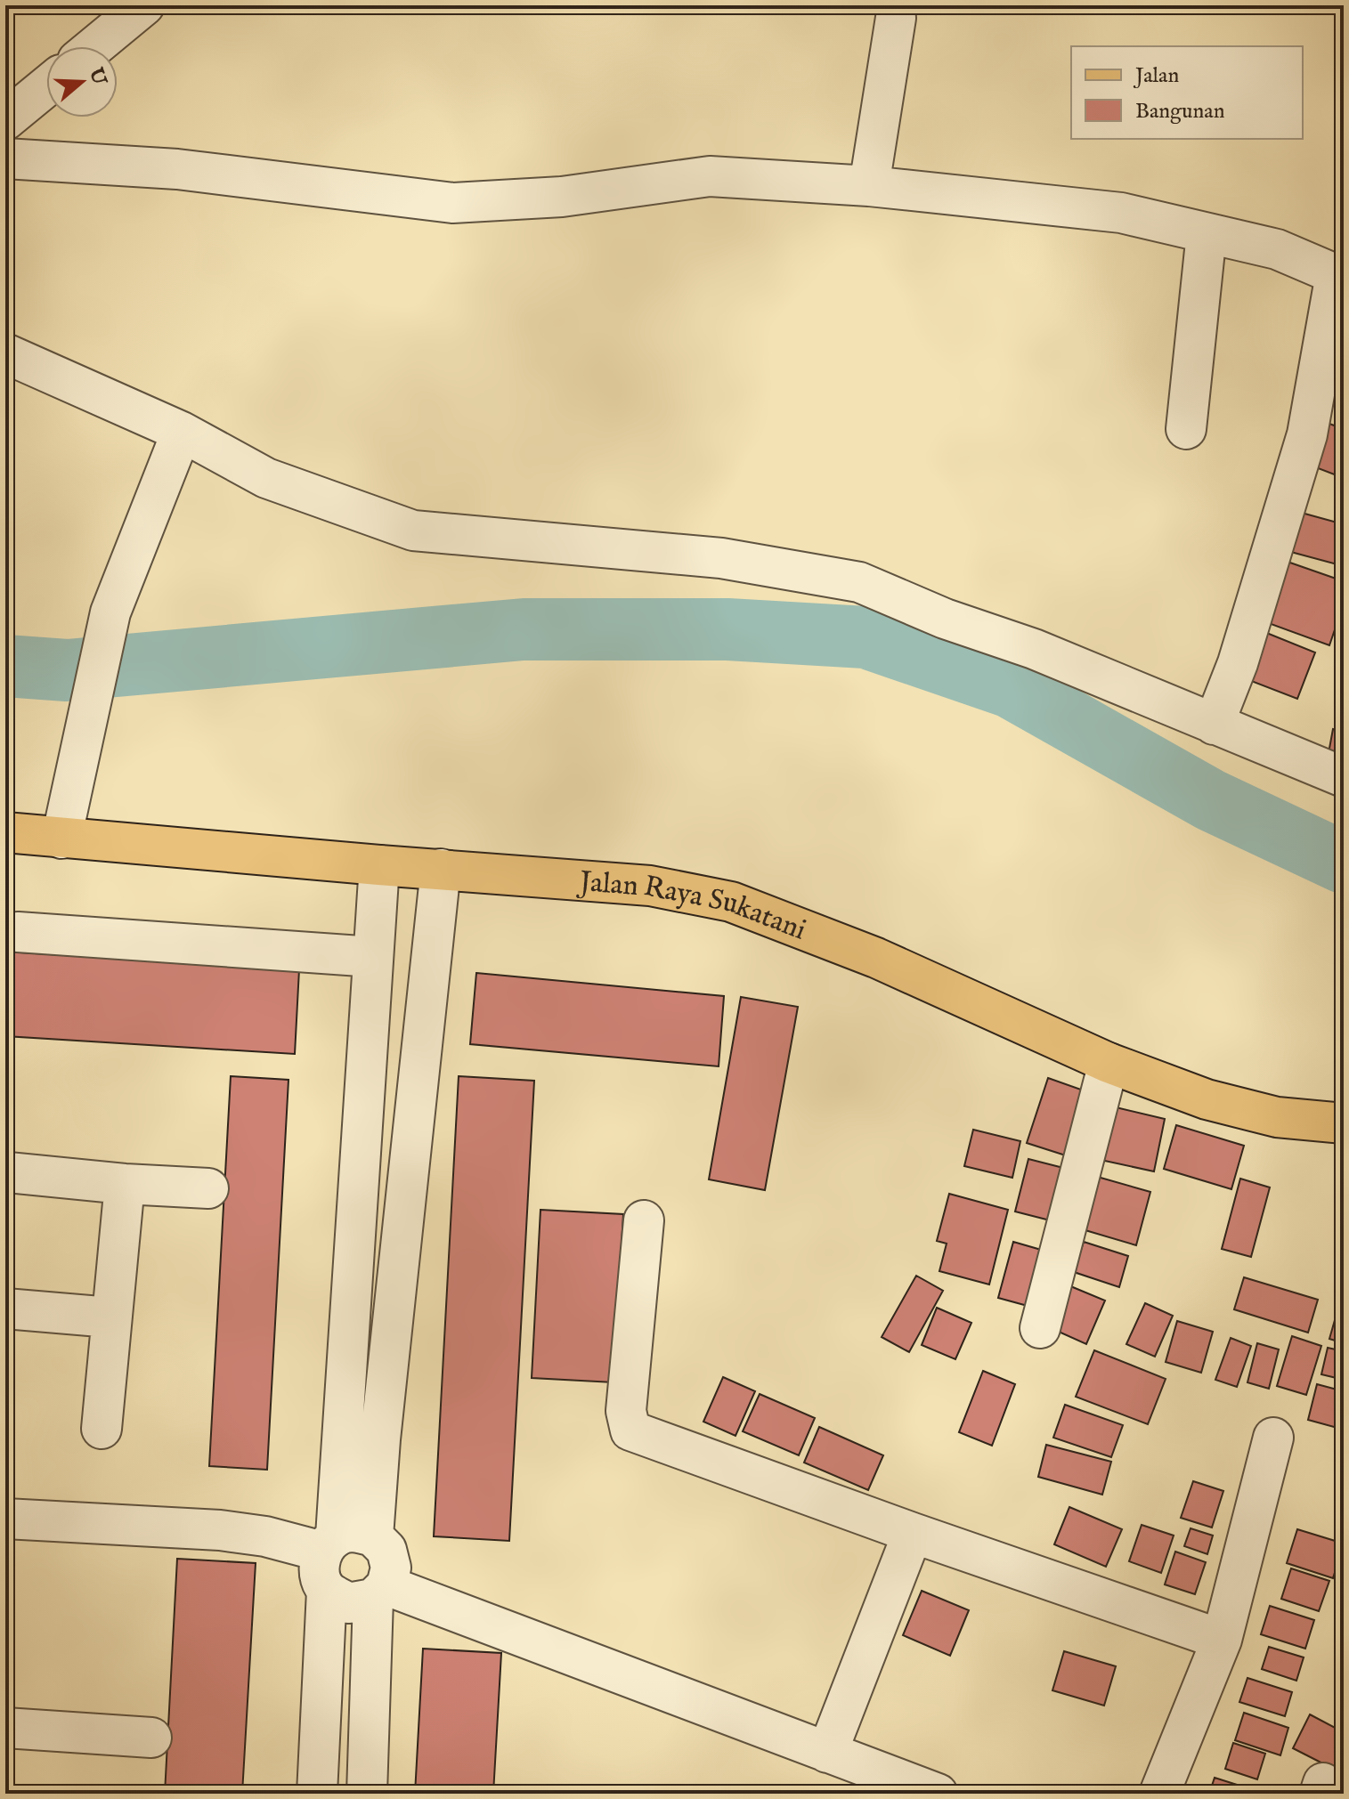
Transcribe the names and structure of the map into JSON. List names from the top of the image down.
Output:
{
  "streets": {
    "main road": ["Jalan Raya Sukatani"]
  },
  "legend": ["Jalan", "Bangunan"],
  "north": "right"
}
